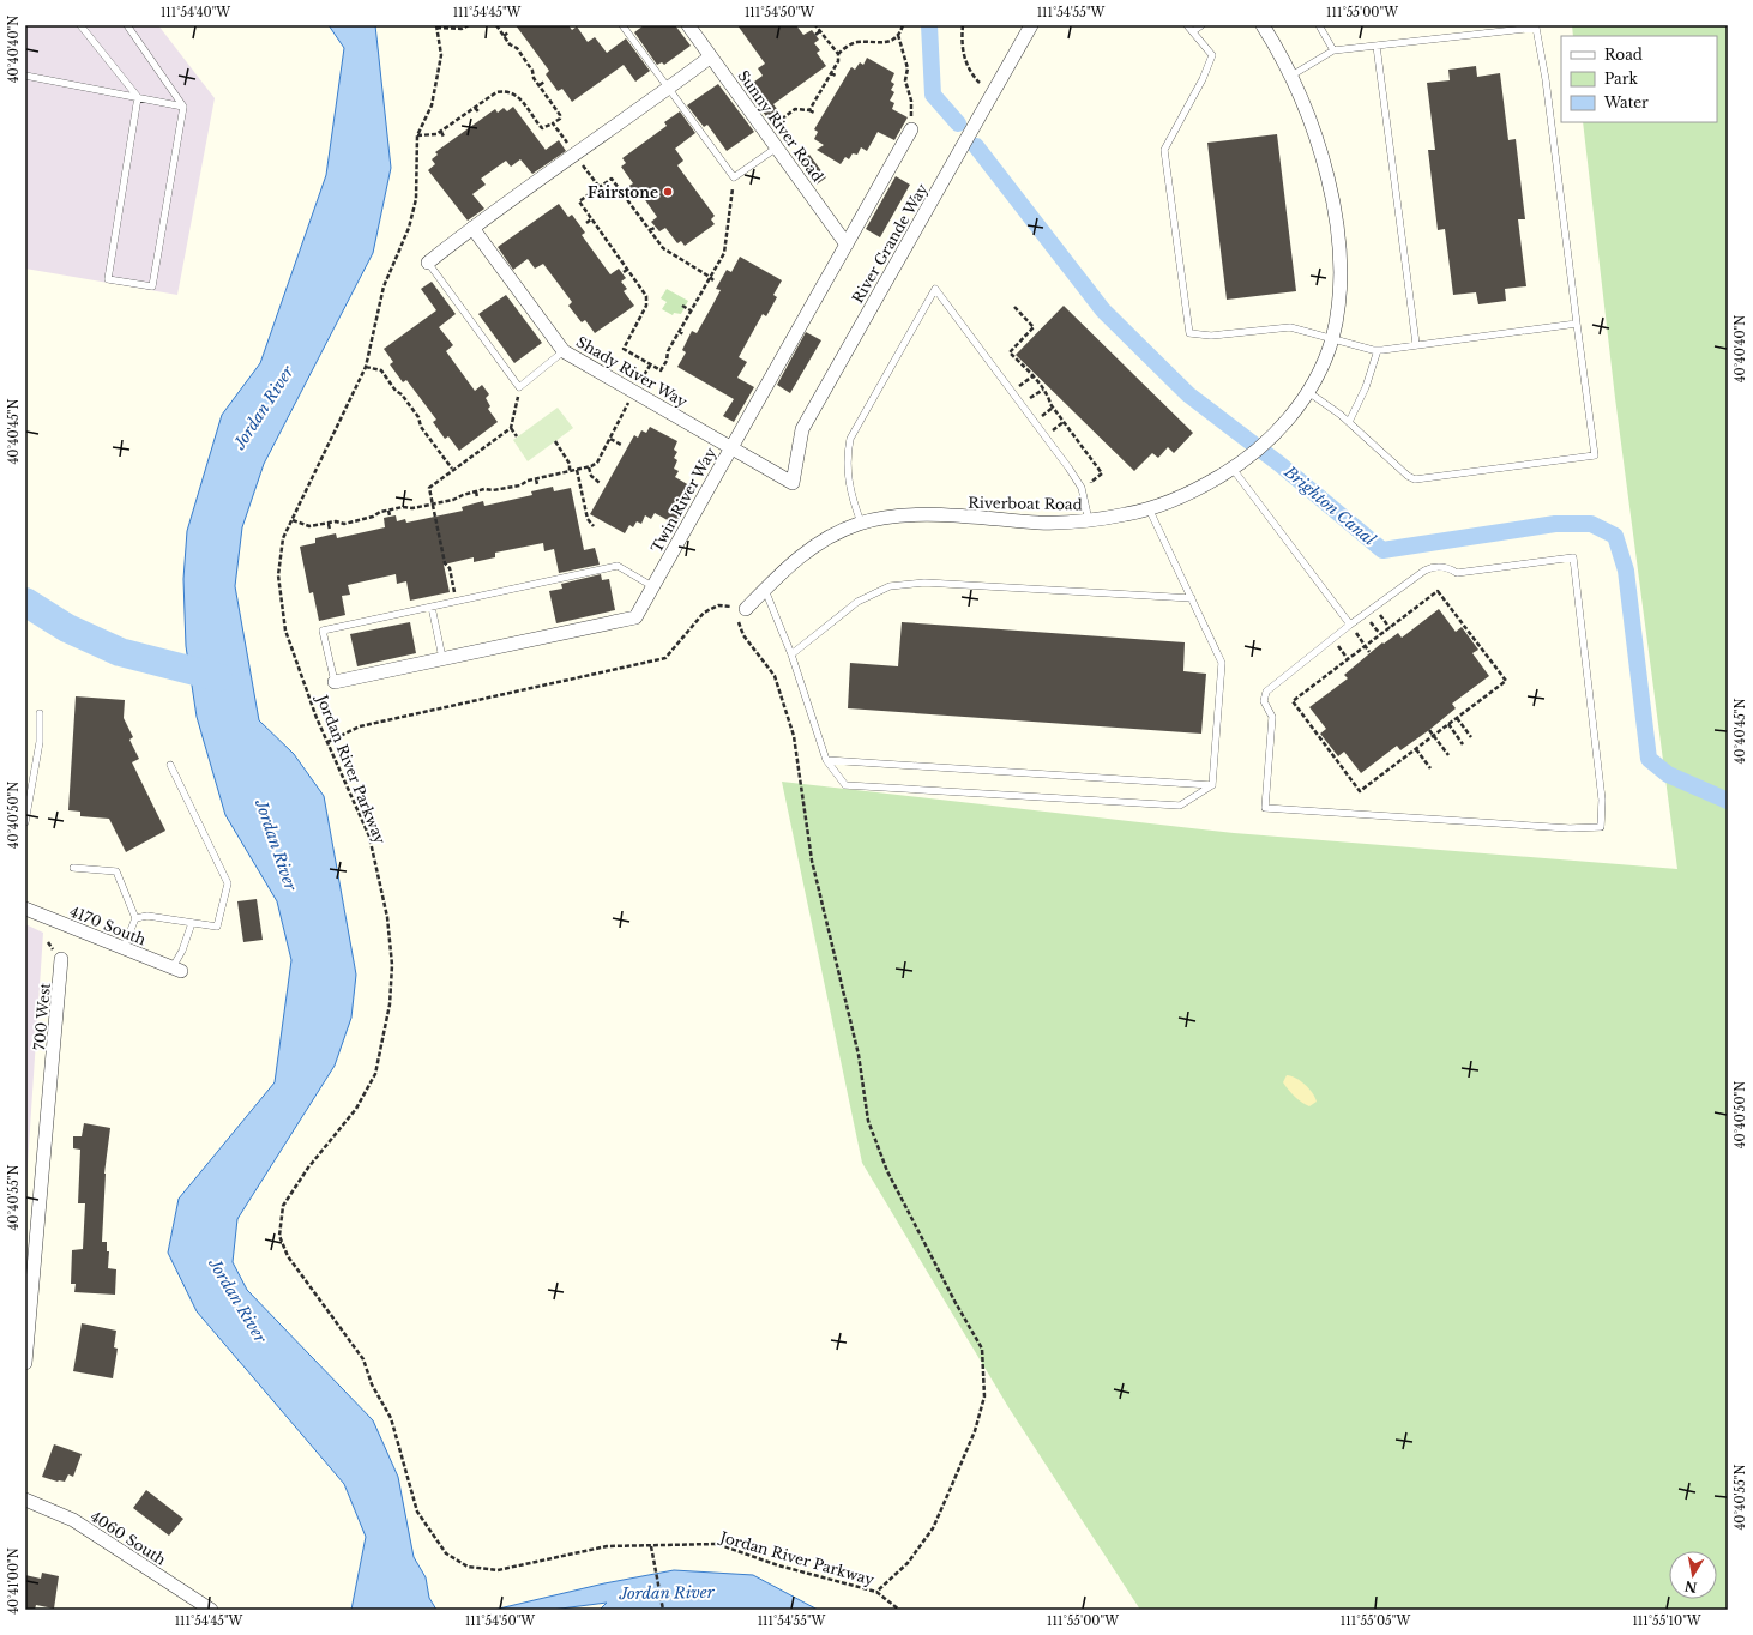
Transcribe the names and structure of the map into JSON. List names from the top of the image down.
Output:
{
  "streets": {
    "street": [
      "Sunny River Road",
      "River Grande Way",
      "Shady River Way",
      "Twin River Way",
      "Riverboat Road",
      "4170 South",
      "700 West",
      "4060 South"
    ],
    "path": ["Jordan River Parkway"]
  },
  "crossings": [
    ["Sunny River Road", "Twin River Way"],
    ["River Grande Way", "Shady River Way"],
    ["Shady River Way", "Twin River Way"]
  ],
  "water": ["Jordan River", "Brighton Canal"],
  "places": ["Fairstone"],
  "legend": ["Road", "Park", "Water"],
  "north": "bottom",
  "coordinates": [
    "111°54'40\"W",
    "111°54'45\"W",
    "111°54'50\"W",
    "111°54'55\"W",
    "111°55'00\"W",
    "40°40'40\"N",
    "40°40'45\"N",
    "40°40'50\"N",
    "40°40'55\"N",
    "40°41'00\"N",
    "111°55'05\"W",
    "111°55'10\"W"
  ]
}
